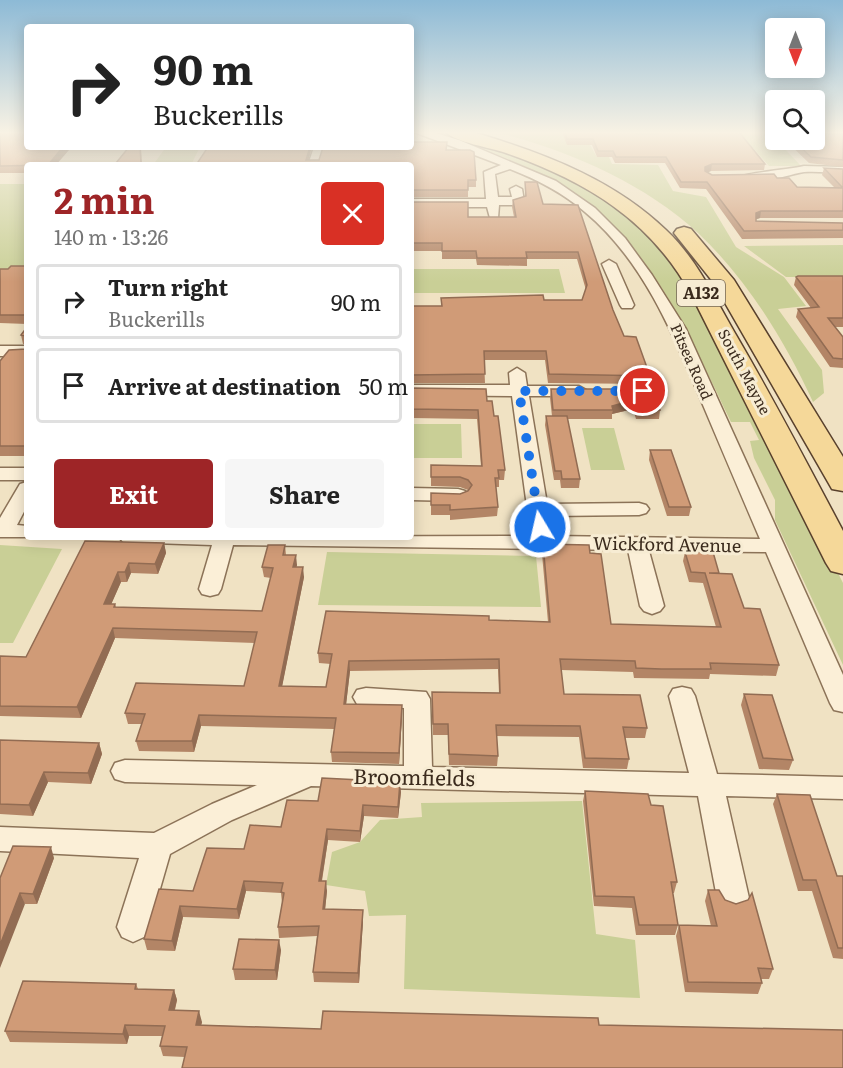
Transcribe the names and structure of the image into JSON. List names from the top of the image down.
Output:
{
  "streets": {
    "main road": ["A132", "South Mayne"],
    "street": ["Pitsea Road", "Wickford Avenue", "Broomfields"]
  },
  "crossings": [
    ["Pitsea Road", "Wickford Avenue"]
  ],
  "north": "bottom",
  "page": {
    "turn": ["90 m", "Buckerills"],
    "heading": ["2 min", "140 m · 13:26"],
    "list": [
      {
        "name": "Turn right",
        "note": "Buckerills",
        "value": "90 m"
      },
      {
        "name": "Arrive at destination",
        "value": "50 m"
      }
    ],
    "buttons": ["Exit", "Share"]
  }
}
